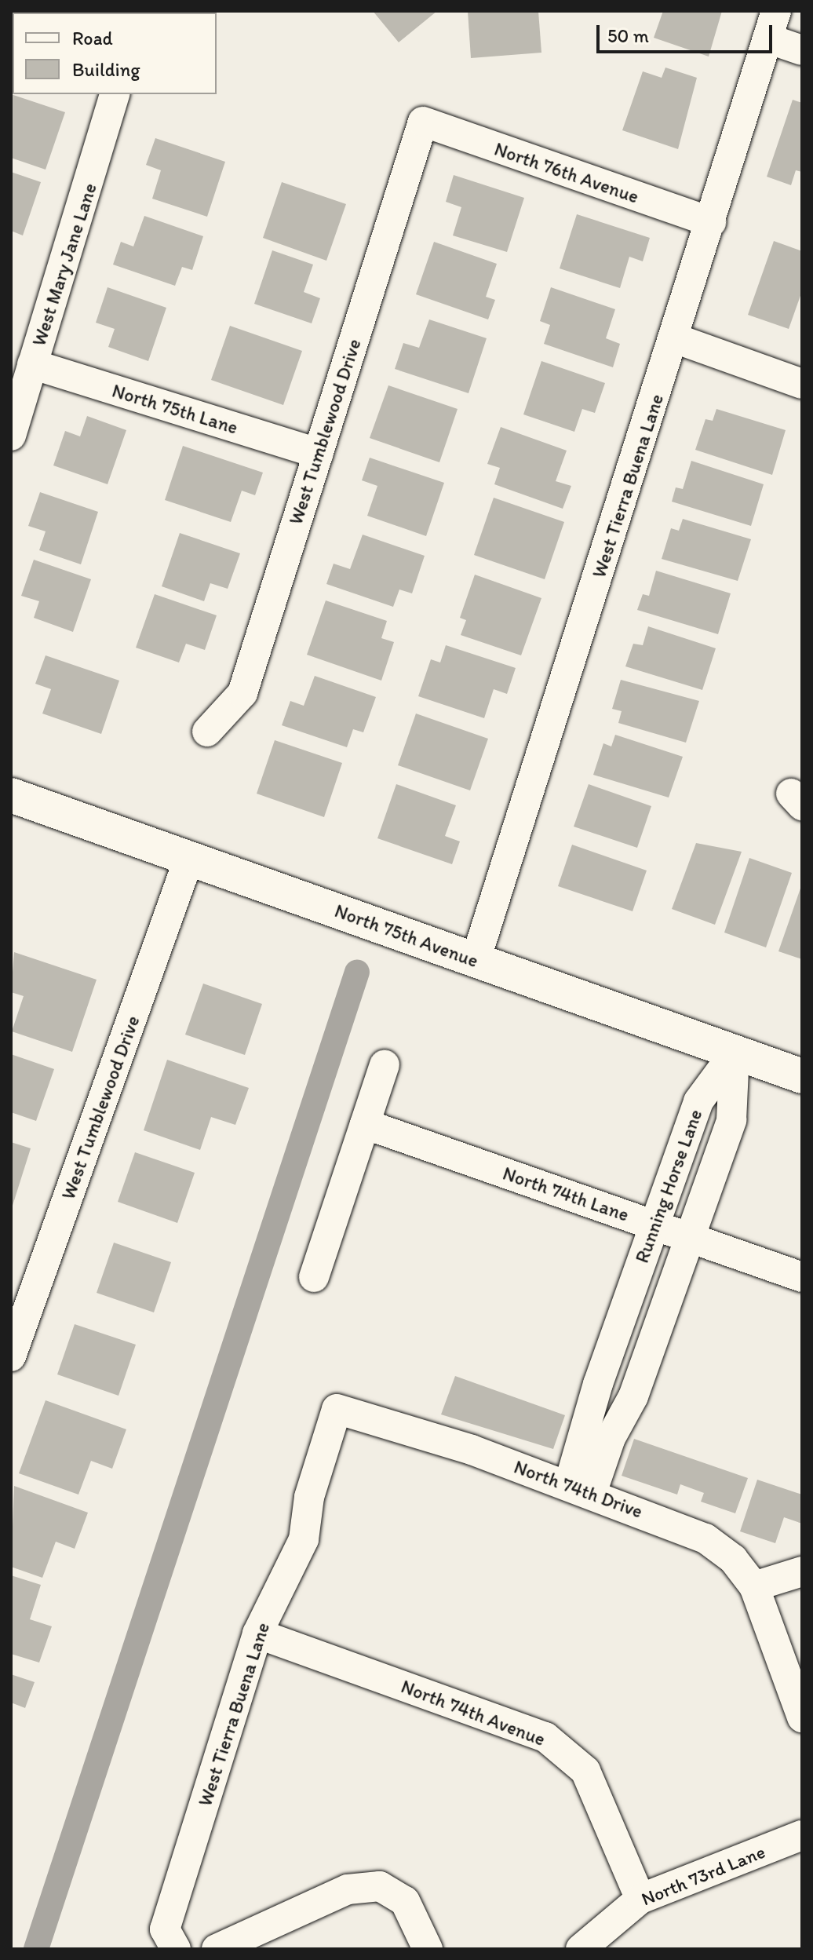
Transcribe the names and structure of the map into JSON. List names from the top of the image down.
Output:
{
  "streets": {
    "main road": ["North 75th Avenue"],
    "street": [
      "North 76th Avenue",
      "West Mary Jane Lane",
      "North 75th Lane",
      "West Tumblewood Drive",
      "West Tierra Buena Lane",
      "Running Horse Lane",
      "North 74th Lane",
      "North 74th Drive",
      "North 74th Avenue",
      "North 73rd Lane"
    ]
  },
  "crossings": [
    ["North 76th Avenue", "West Tumblewood Drive"],
    ["North 76th Avenue", "West Tierra Buena Lane"],
    ["West Mary Jane Lane", "North 75th Lane"],
    ["North 75th Lane", "West Tumblewood Drive"],
    ["West Tumblewood Drive", "North 75th Avenue"],
    ["West Tierra Buena Lane", "North 75th Avenue"],
    ["West Tierra Buena Lane", "North 74th Drive"],
    ["West Tierra Buena Lane", "North 74th Avenue"],
    ["North 75th Avenue", "Running Horse Lane"],
    ["Running Horse Lane", "North 74th Lane"],
    ["Running Horse Lane", "North 74th Drive"],
    ["North 74th Avenue", "North 73rd Lane"]
  ],
  "legend": ["Road", "Building"],
  "scale_bar": "50 m"
}
